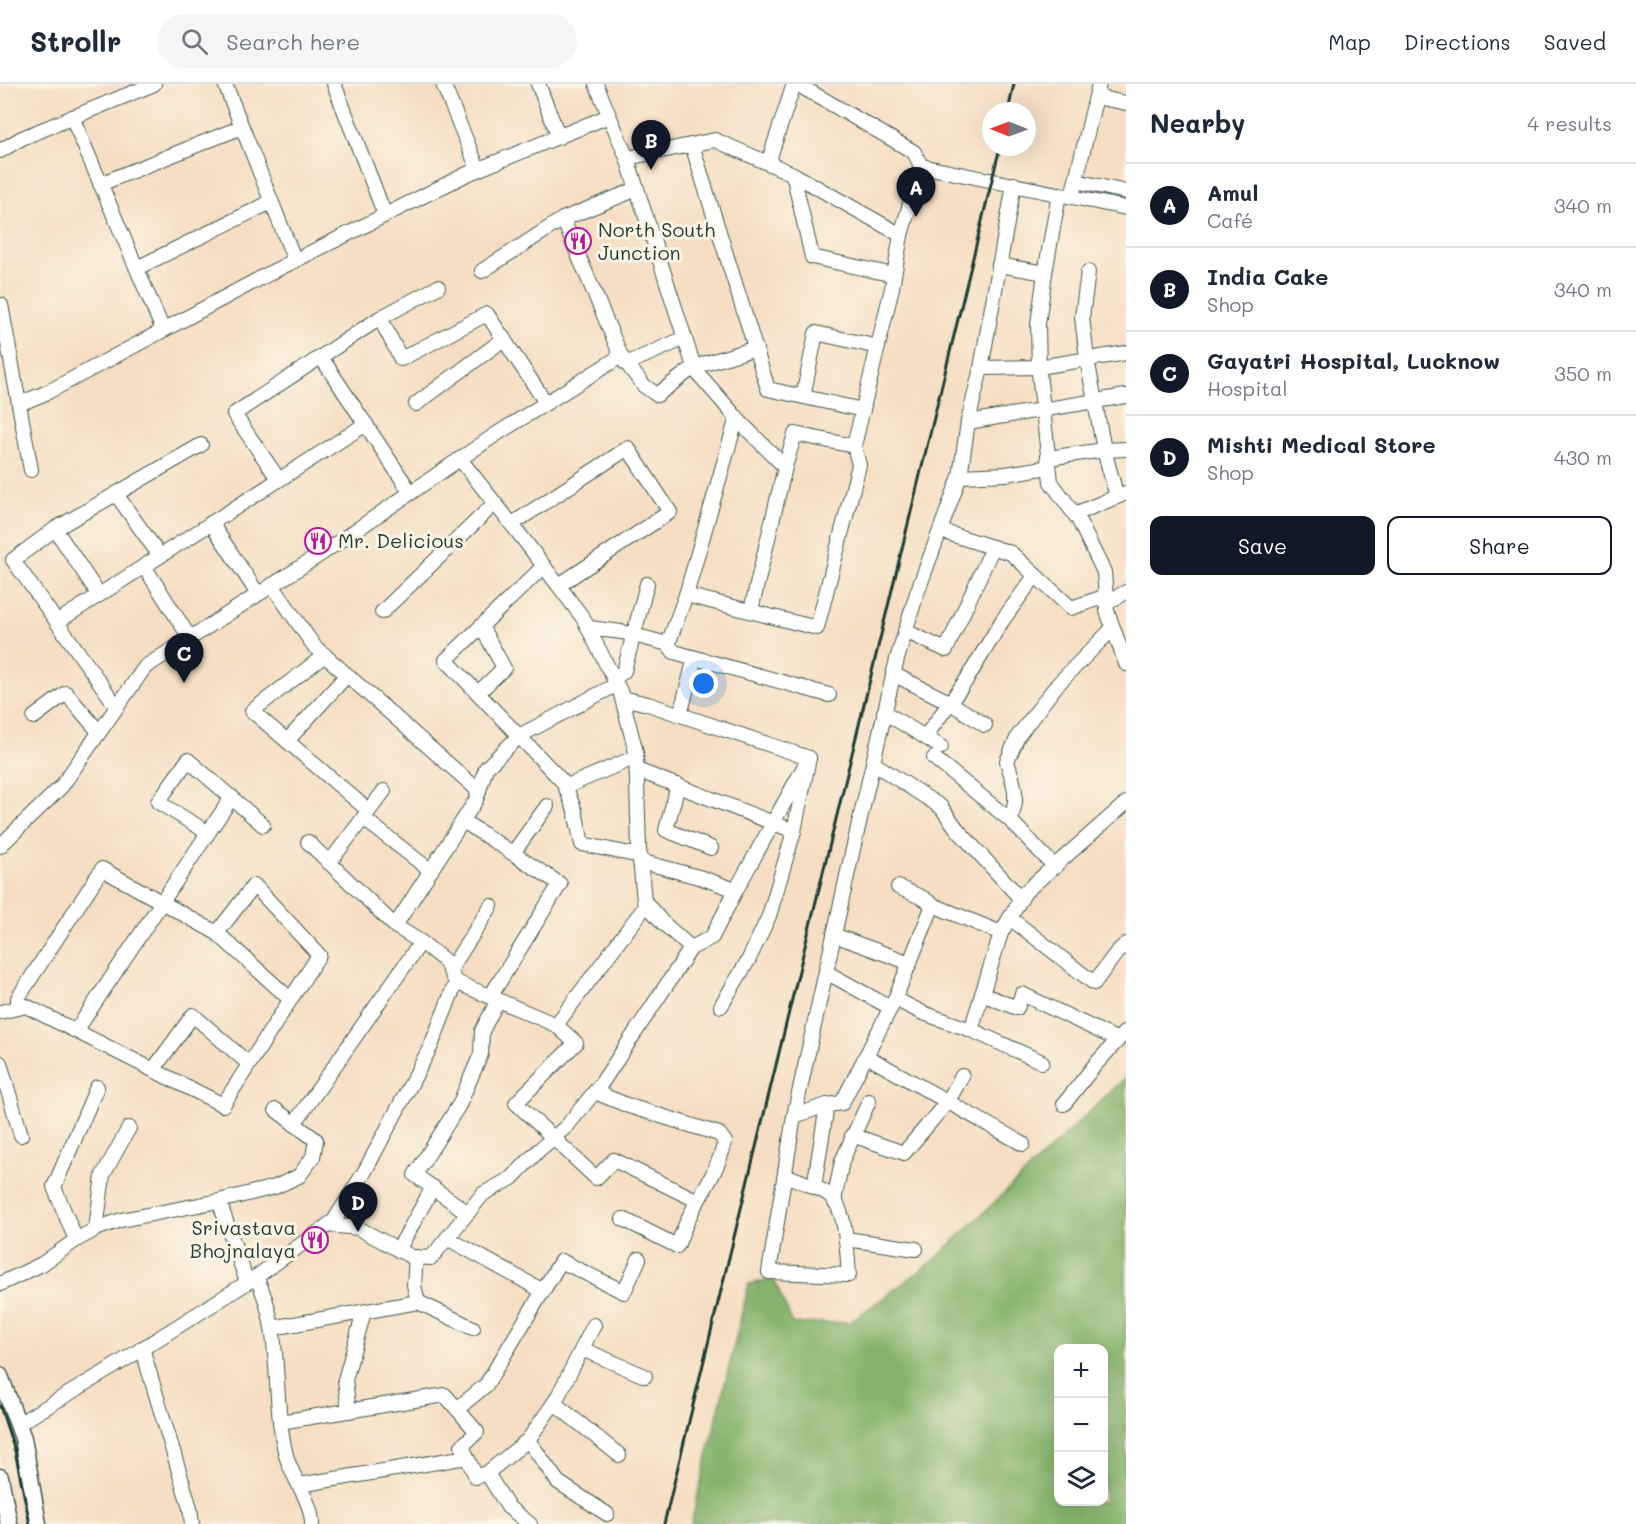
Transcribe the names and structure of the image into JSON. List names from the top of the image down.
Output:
{
  "places": {
    "restaurant": ["North South Junction", "Mr. Delicious", "Srivastava Bhojnalaya"]
  },
  "north": "left",
  "page": {
    "header": "Strollr",
    "search": "Search here",
    "nav": ["Map", "Directions", "Saved"],
    "heading": ["Nearby", "4 results"],
    "pins": [
      "B",
      "A",
      "C",
      "D"
    ],
    "list": [
      {
        "mark": "A",
        "name": "Amul",
        "note": "Café",
        "value": "340 m"
      },
      {
        "mark": "B",
        "name": "India Cake",
        "note": "Shop",
        "value": "340 m"
      },
      {
        "mark": "C",
        "name": "Gayatri Hospital, Lucknow",
        "note": "Hospital",
        "value": "350 m"
      },
      {
        "mark": "D",
        "name": "Mishti Medical Store",
        "note": "Shop",
        "value": "430 m"
      }
    ],
    "buttons": ["Save", "Share"],
    "map_buttons": ["+", "−"]
  }
}
